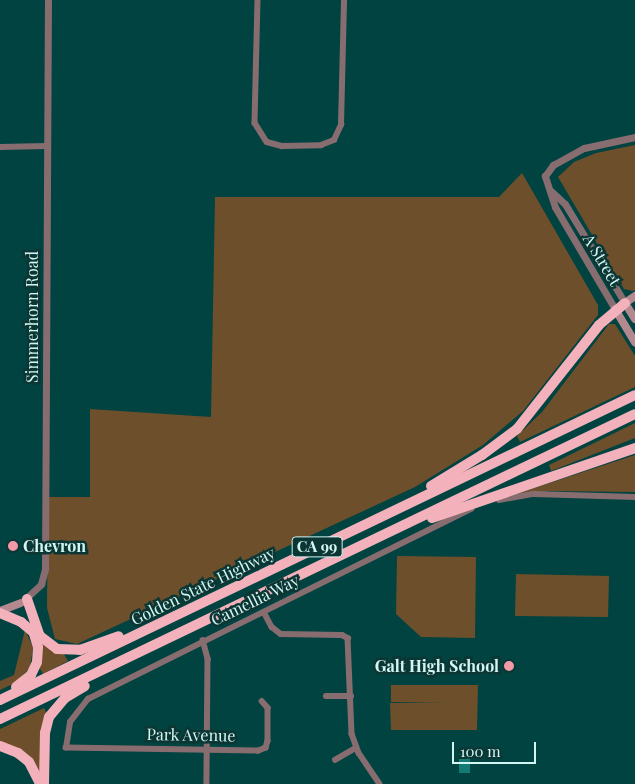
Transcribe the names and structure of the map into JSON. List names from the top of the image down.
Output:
{
  "streets": {
    "highway": ["CA 99", "Golden State Highway"],
    "main road": ["A Street"],
    "street": ["Simmerhorn Road", "Camellia Way", "Park Avenue"]
  },
  "crossings": [
    ["Camellia Way", "Park Avenue"]
  ],
  "places": ["Chevron", "Galt High School"],
  "scale_bar": "100 m"
}
